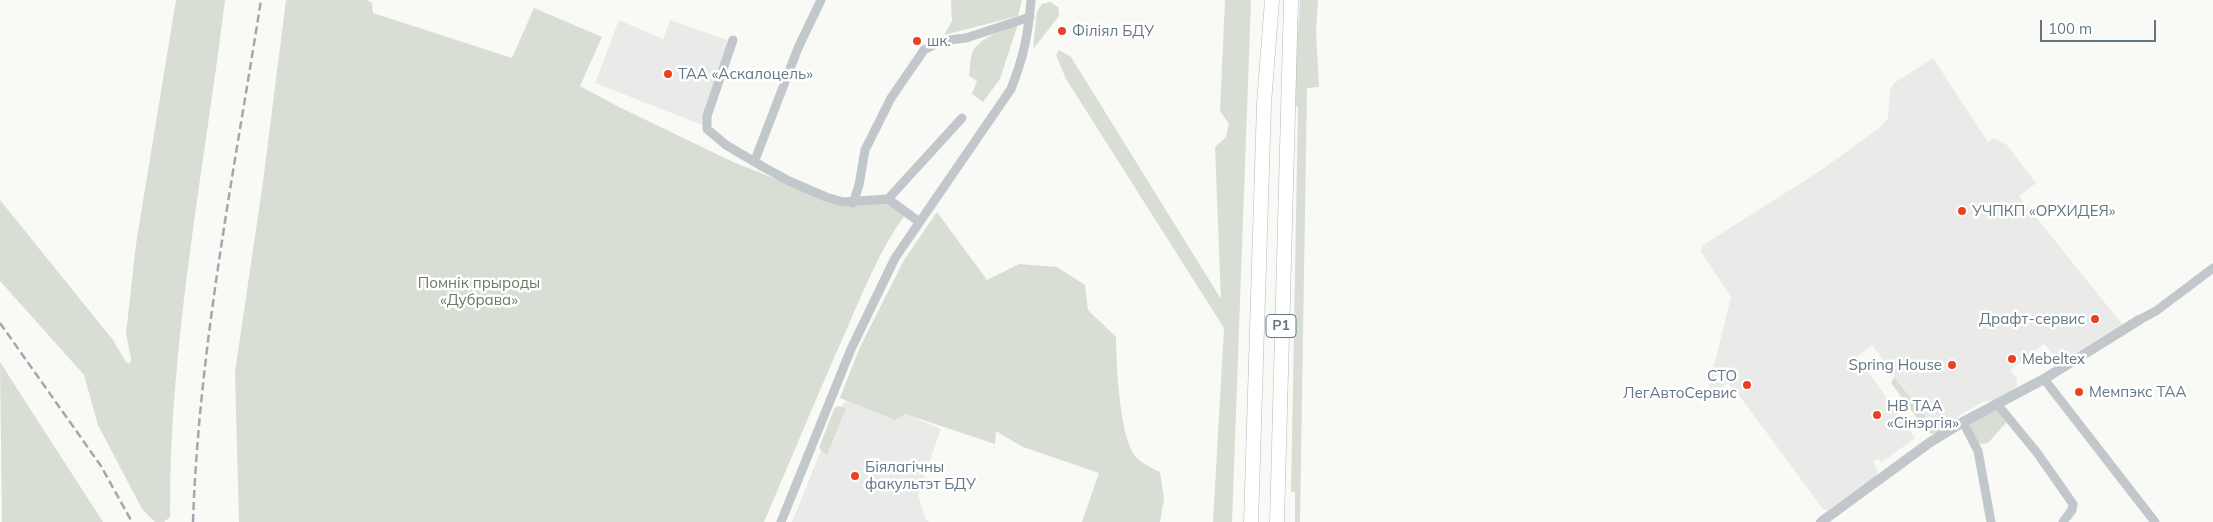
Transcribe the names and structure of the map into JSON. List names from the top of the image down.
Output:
{
  "streets": {
    "highway": ["Р1"]
  },
  "parks": ["Помнік прыроды «Дубрава»"],
  "places": [
    "Філіял БДУ",
    "шк.",
    "ТАА «Аскалоцель»",
    "УЧПКП «ОРХИДЕЯ»",
    "Драфт-сервис",
    "Mebeltex",
    "Spring House",
    "СТО ЛегАвтоСервис",
    "Мемпэкс ТАА",
    "НВ ТАА «Сінэргія»",
    "Біялагічны факультэт БДУ"
  ],
  "scale_bar": "100 m"
}
